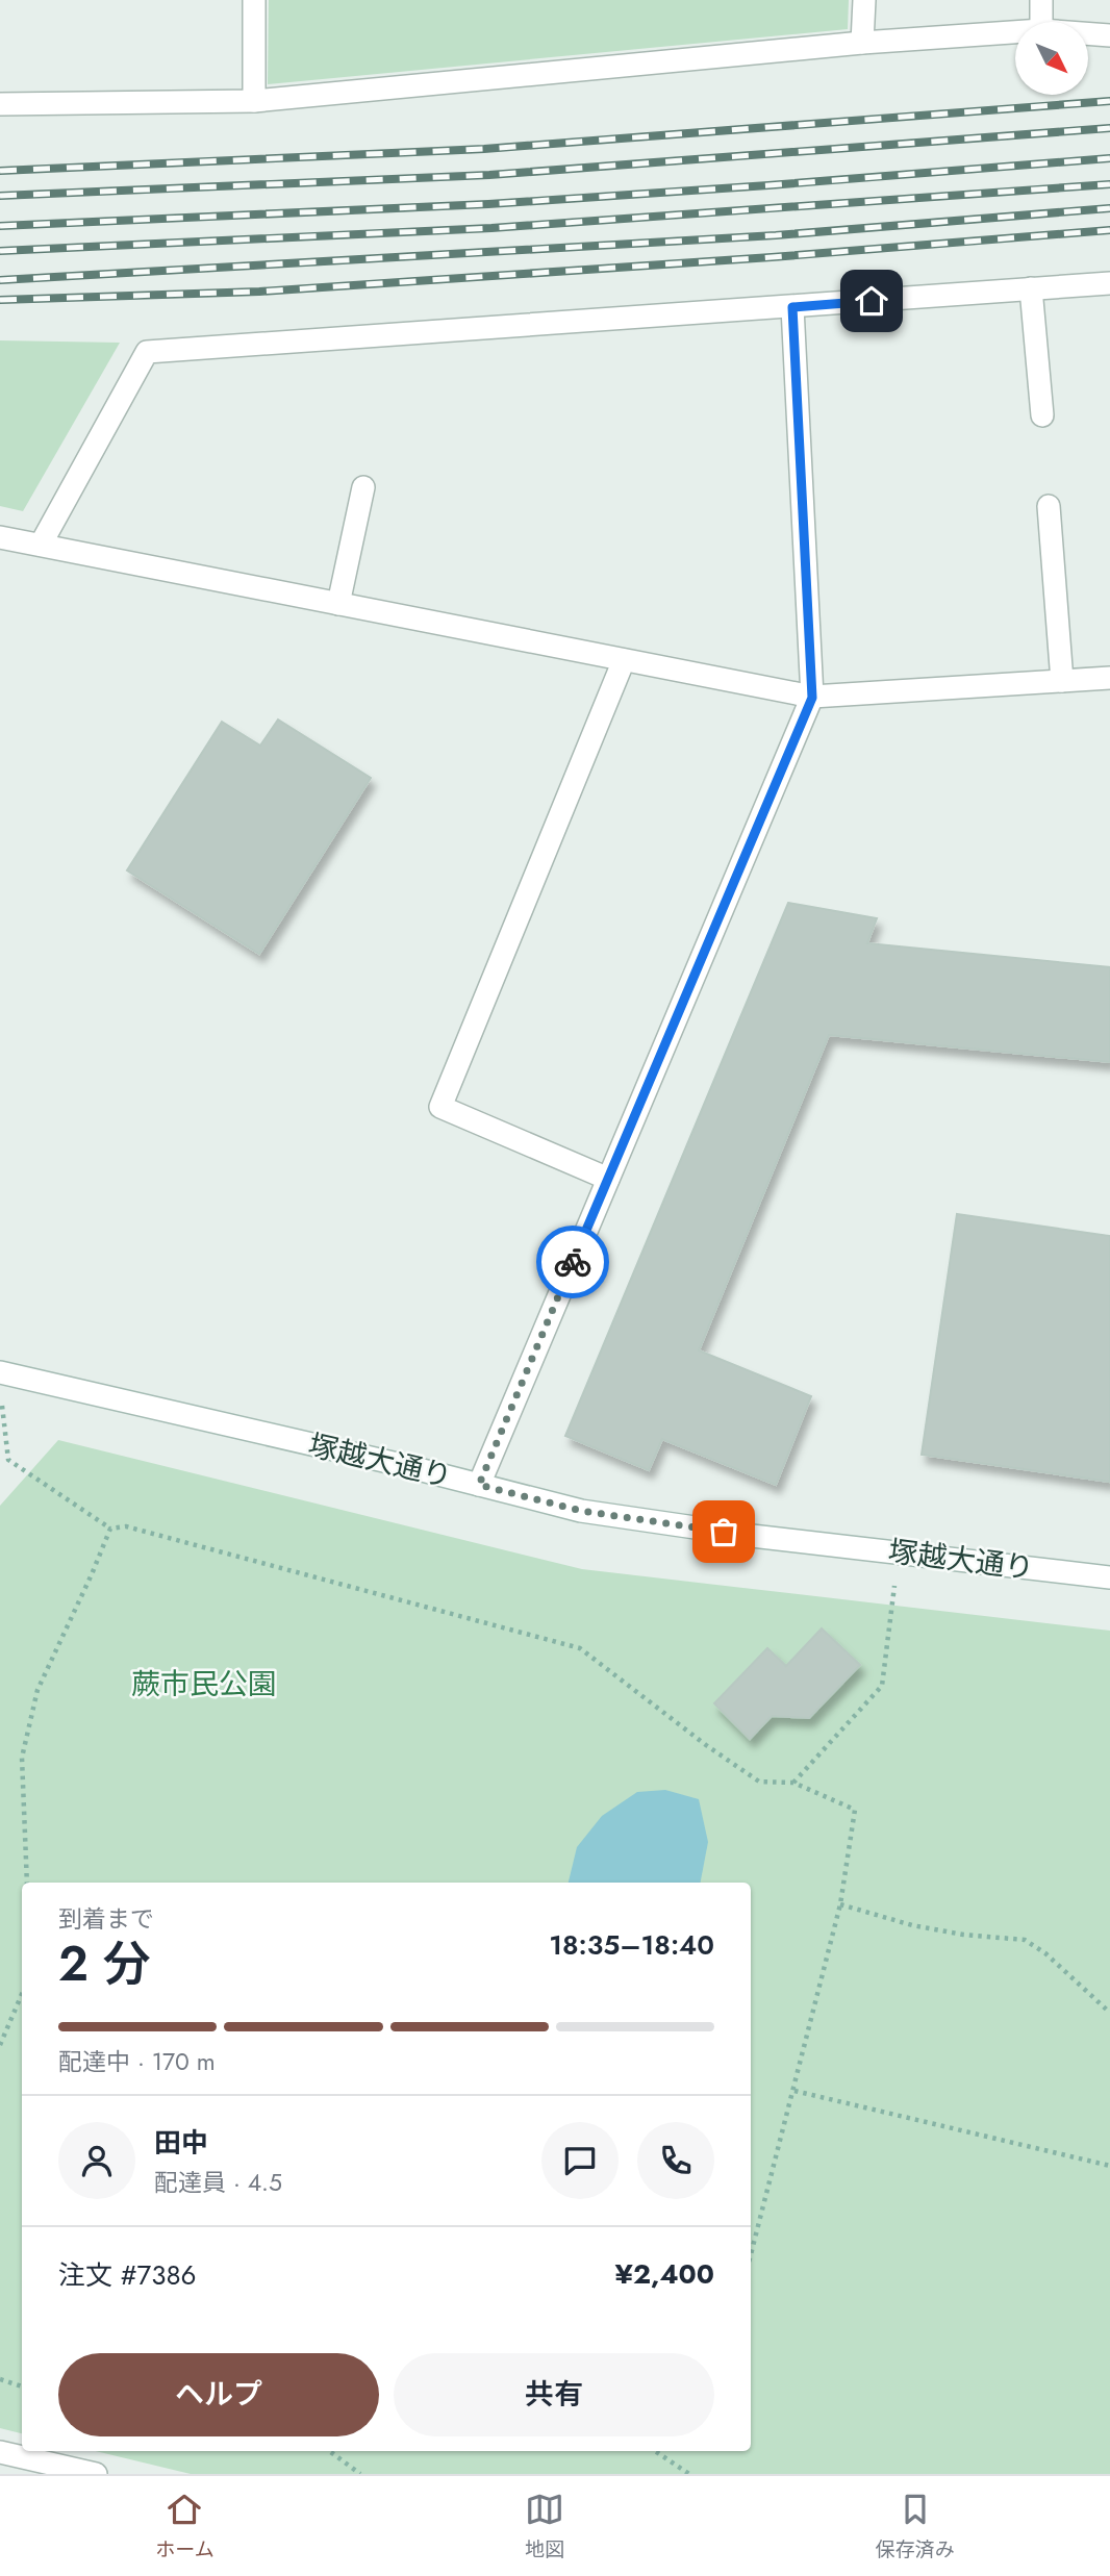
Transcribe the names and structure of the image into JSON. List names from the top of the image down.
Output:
{
  "streets": {
    "street": ["塚越大通り"]
  },
  "parks": ["蕨市民公園"],
  "north": "bottom right",
  "page": {
    "heading": ["2 分", "到着まで", "18:35–18:40"],
    "panel": [
      "田中",
      "配達員 · 4.5",
      "注文 #7386",
      "¥2,400"
    ],
    "bar": "配達中 · 170 m",
    "buttons": ["ヘルプ", "共有"],
    "tabs": ["ホーム", "地図", "保存済み"]
  }
}
